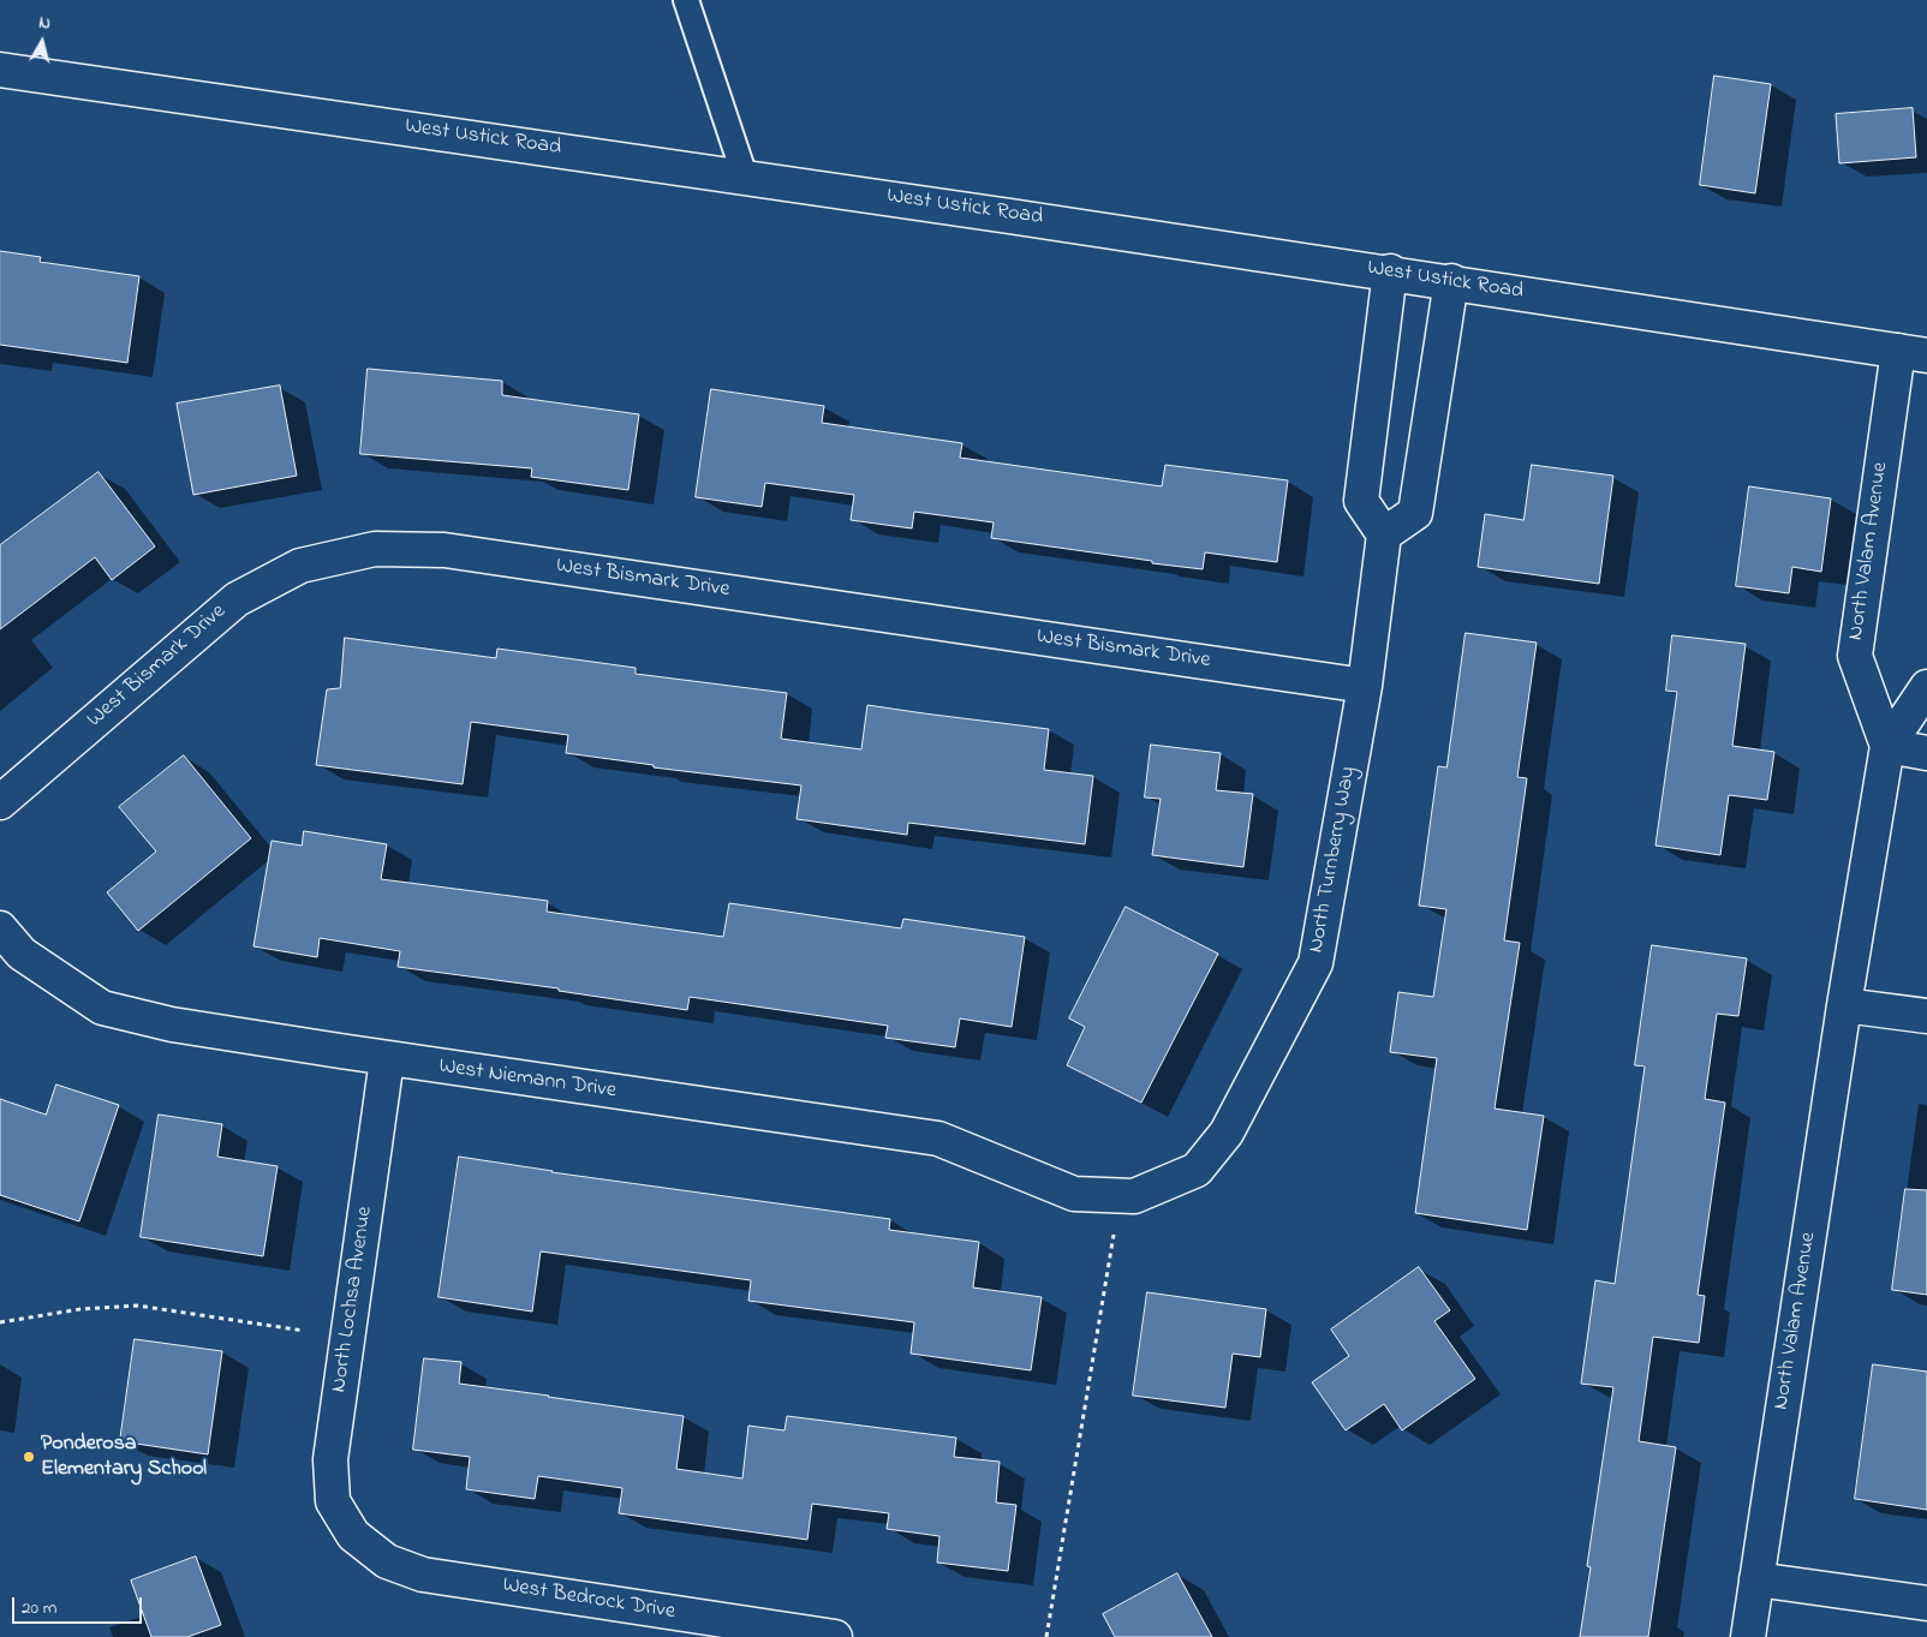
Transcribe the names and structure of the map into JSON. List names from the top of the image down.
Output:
{
  "streets": {
    "street": [
      "West Ustick Road",
      "North Valam Avenue",
      "West Bismark Drive",
      "North Turnberry Way",
      "West Niemann Drive",
      "North Lochsa Avenue",
      "West Bedrock Drive"
    ]
  },
  "crossings": [
    ["West Ustick Road", "North Valam Avenue"],
    ["West Bismark Drive", "North Turnberry Way"],
    ["North Turnberry Way", "West Niemann Drive"],
    ["West Niemann Drive", "North Lochsa Avenue"],
    ["North Lochsa Avenue", "West Bedrock Drive"]
  ],
  "places": ["Ponderosa Elementary School"],
  "scale_bar": "20 m",
  "north": "top"
}
